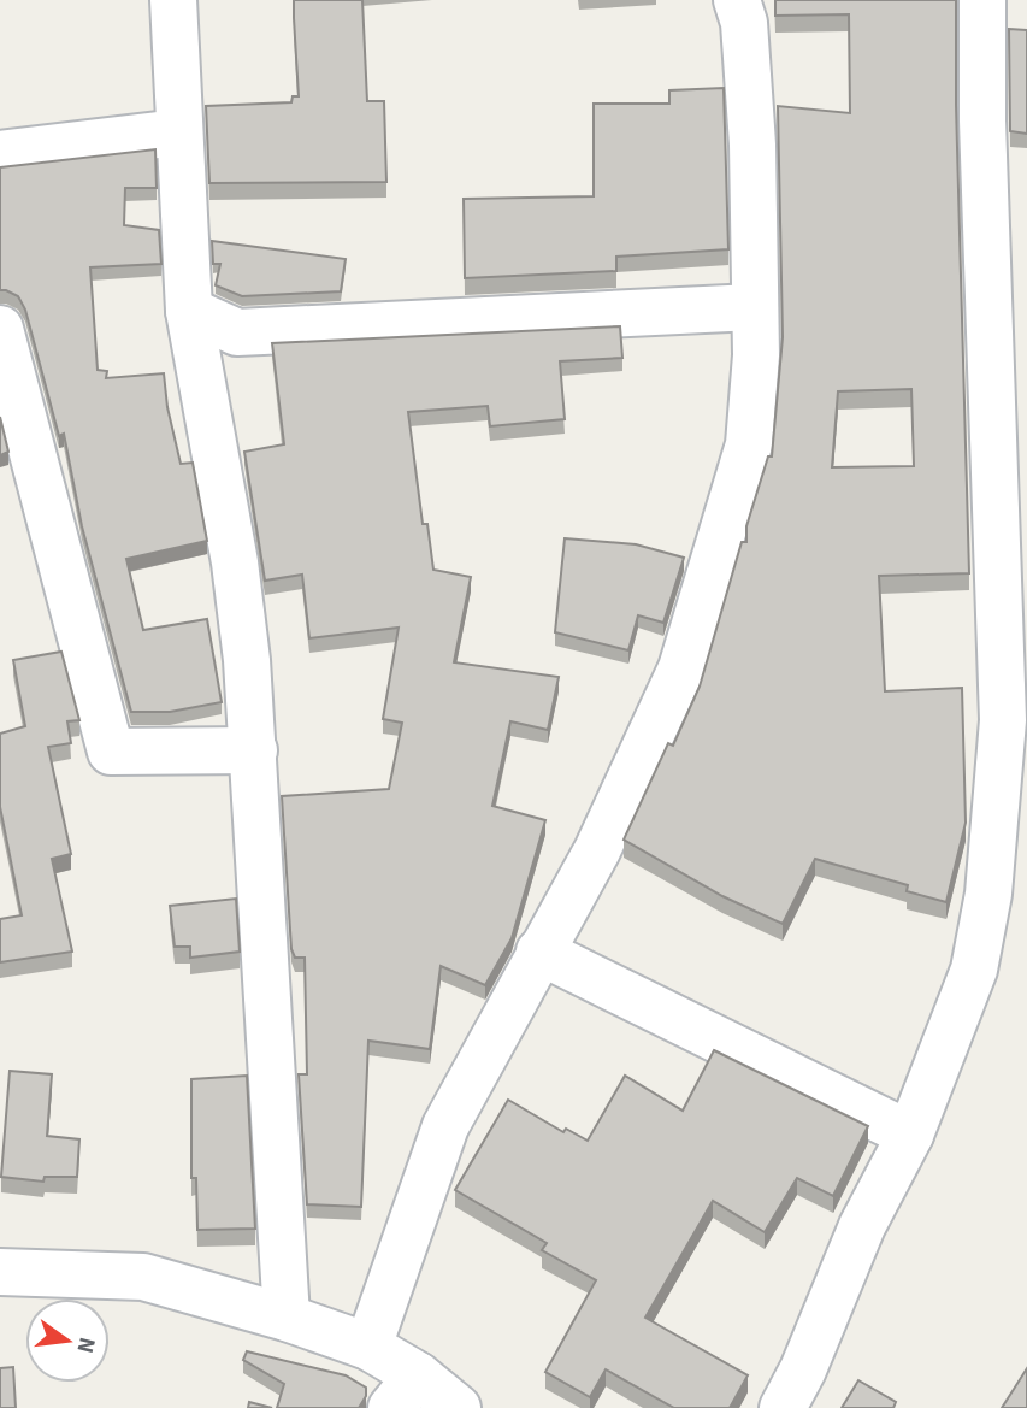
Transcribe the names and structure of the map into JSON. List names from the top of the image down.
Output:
{
  "north": "right"
}
